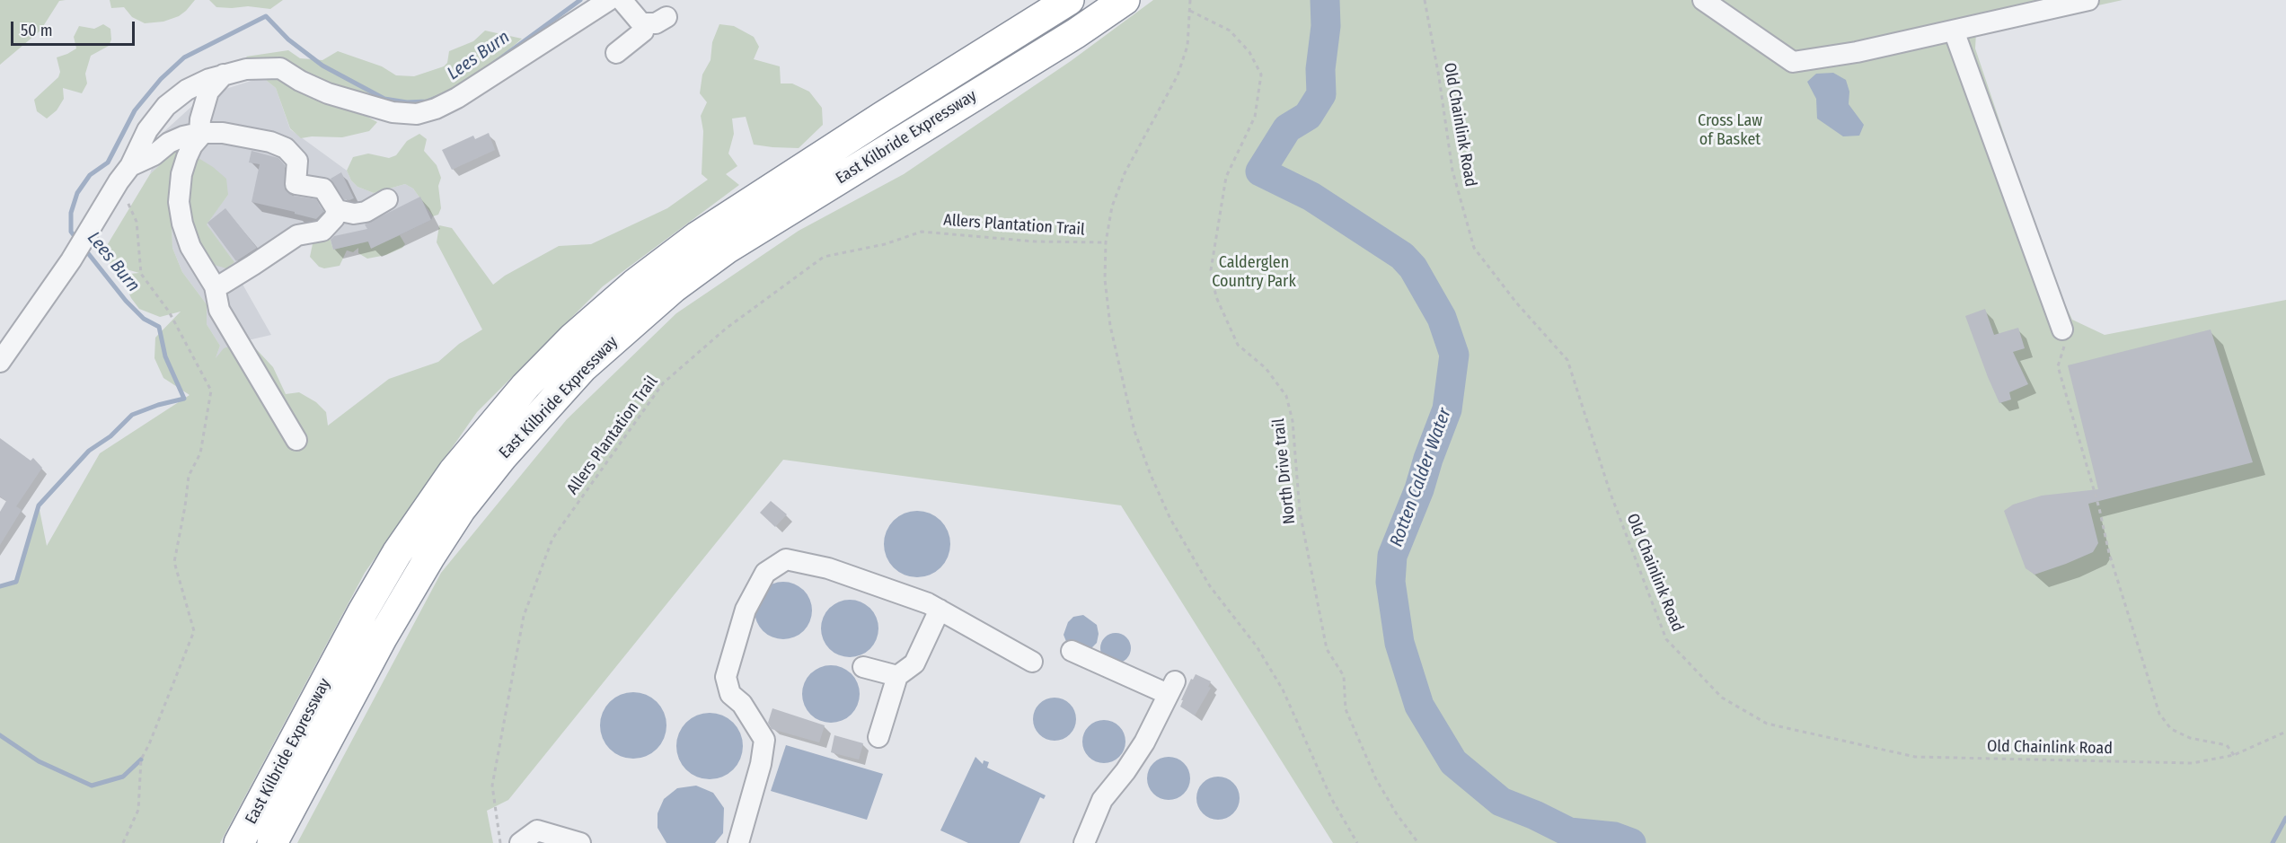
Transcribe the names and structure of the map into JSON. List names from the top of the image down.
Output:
{
  "streets": {
    "highway": ["East Kilbride Expressway"],
    "path": ["Old Chainlink Road", "Allers Plantation Trail", "North Drive trail"]
  },
  "water": ["Lees Burn", "Rotten Calder Water"],
  "parks": ["Cross Law of Basket", "Calderglen Country Park"],
  "scale_bar": "50 m"
}
